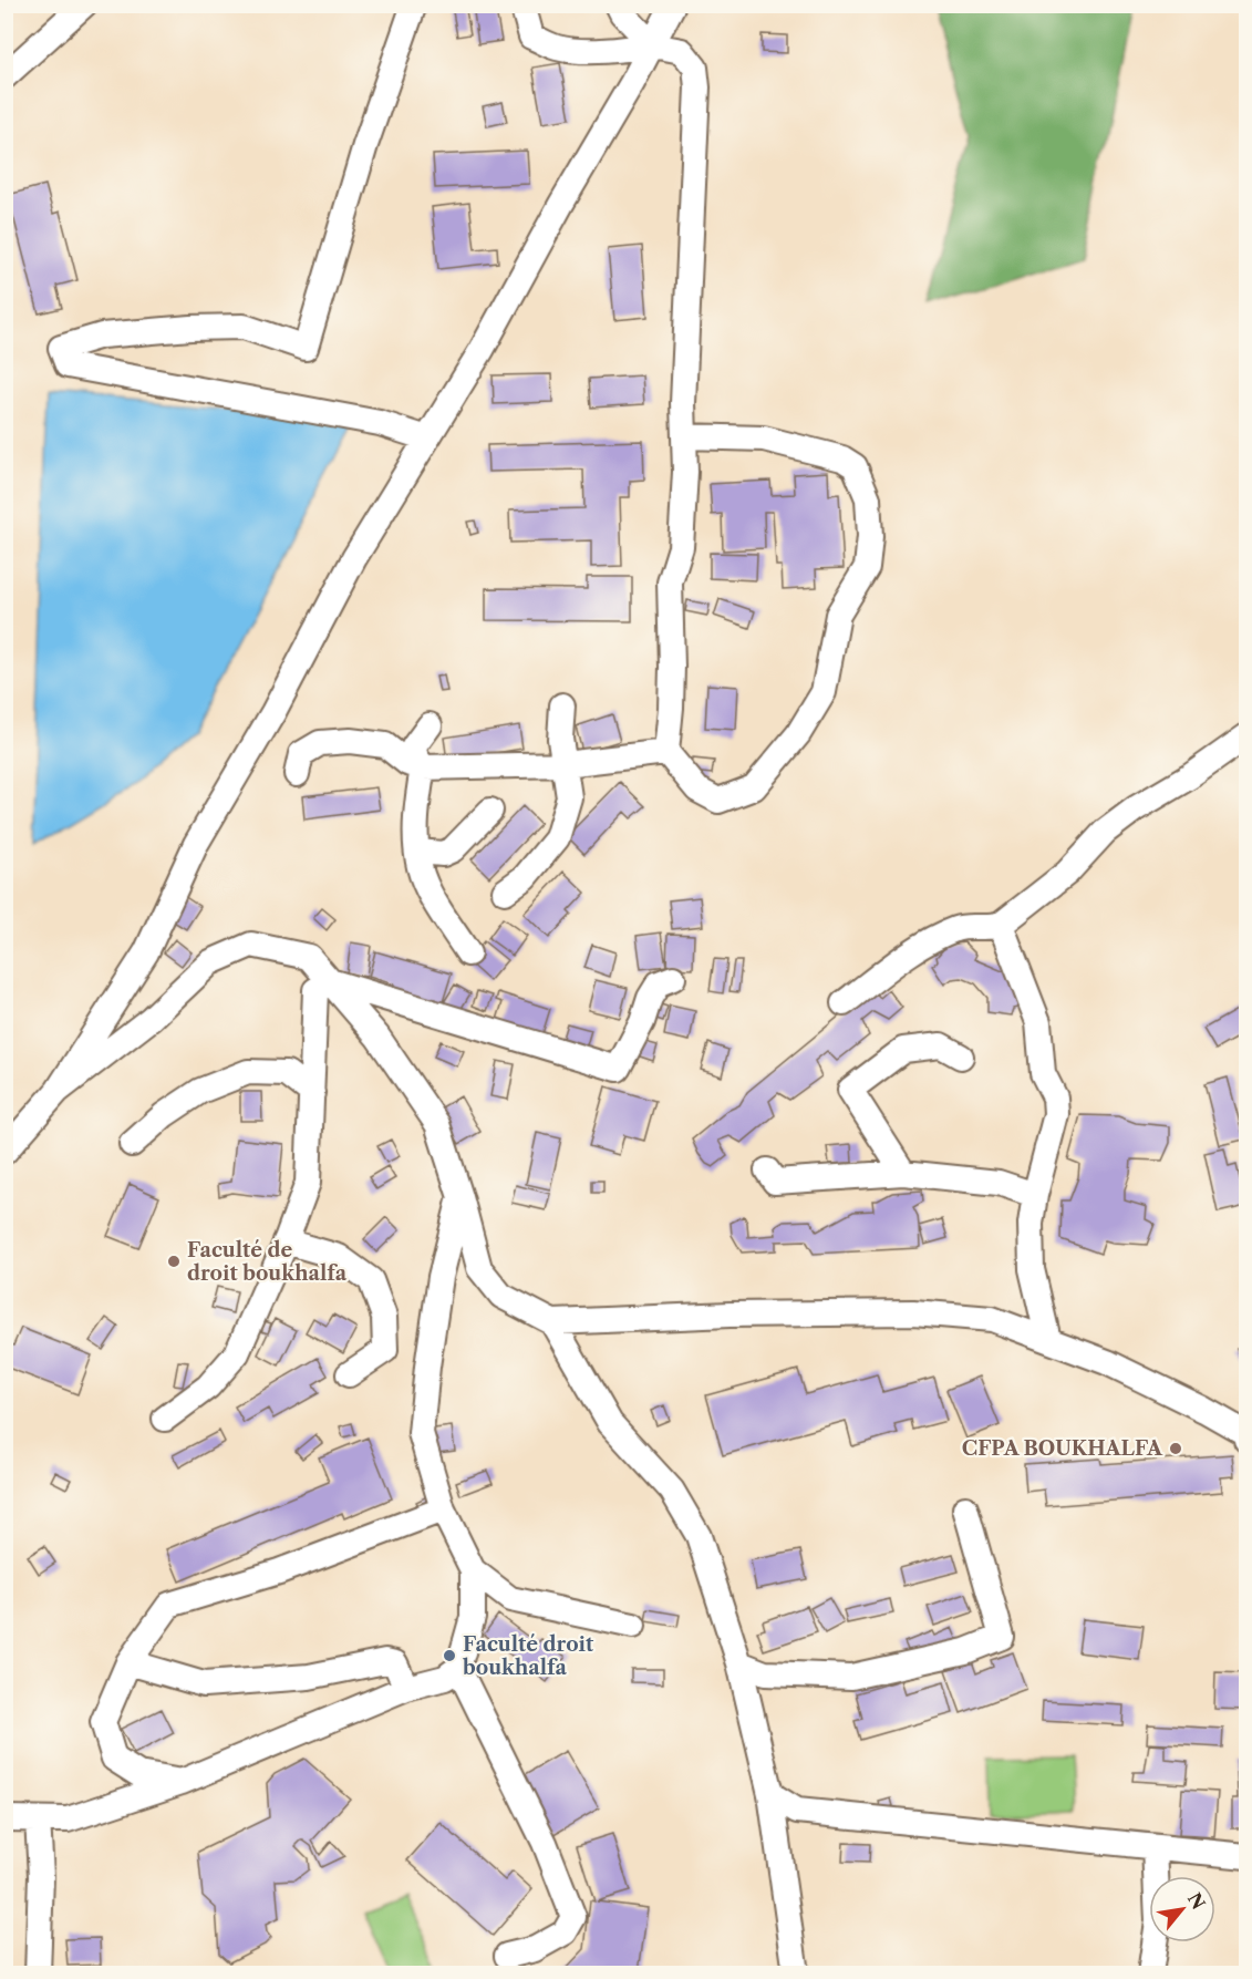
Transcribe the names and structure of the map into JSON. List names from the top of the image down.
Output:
{
  "places": ["Faculté de droit boukhalfa", "CFPA BOUKHALFA", "Faculté droit boukhalfa"],
  "north": "top right"
}
